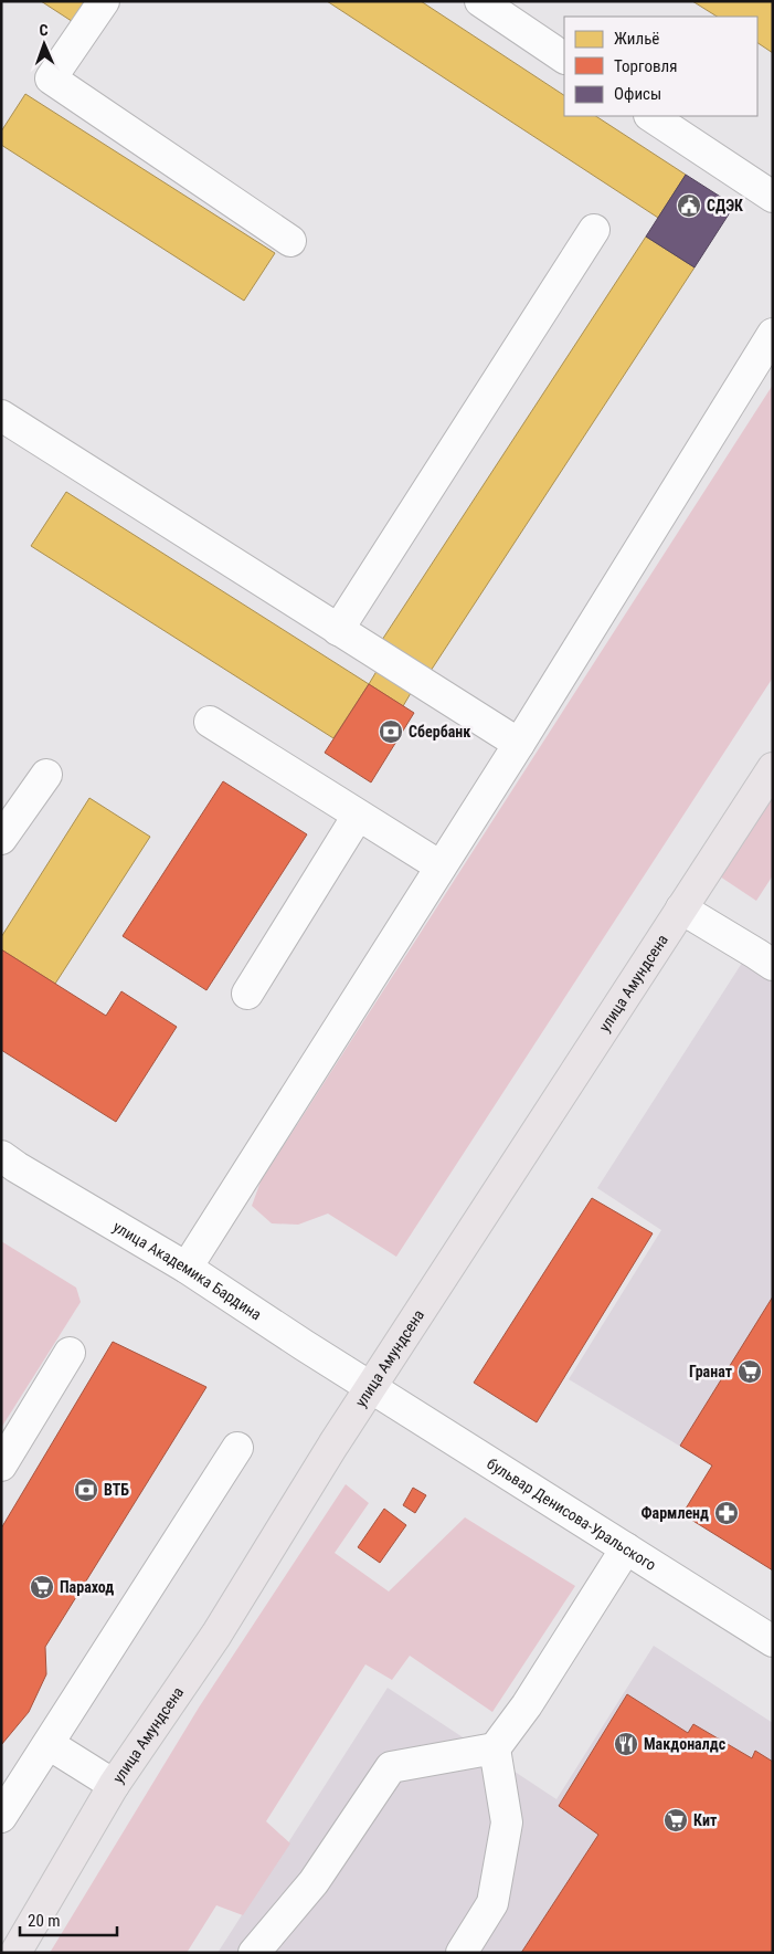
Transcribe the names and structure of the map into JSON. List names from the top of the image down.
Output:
{
  "streets": {
    "main road": ["улица Амундсена"],
    "street": ["улица Академика Бардина", "бульвар Денисова-Уральского"]
  },
  "crossings": [
    ["улица Амундсена", "улица Академика Бардина"],
    ["улица Амундсена", "бульвар Денисова-Уральского"],
    ["улица Академика Бардина", "бульвар Денисова-Уральского"]
  ],
  "places": {
    "public building": ["СДЭК"],
    "bank": ["Сбербанк", "ВТБ"],
    "supermarket": ["Гранат", "Параход", "Кит"],
    "pharmacy": ["Фармленд"],
    "restaurant": ["Макдоналдс"]
  },
  "legend": ["Жильё", "Торговля", "Офисы"],
  "scale_bar": "20 m",
  "north": "top"
}
